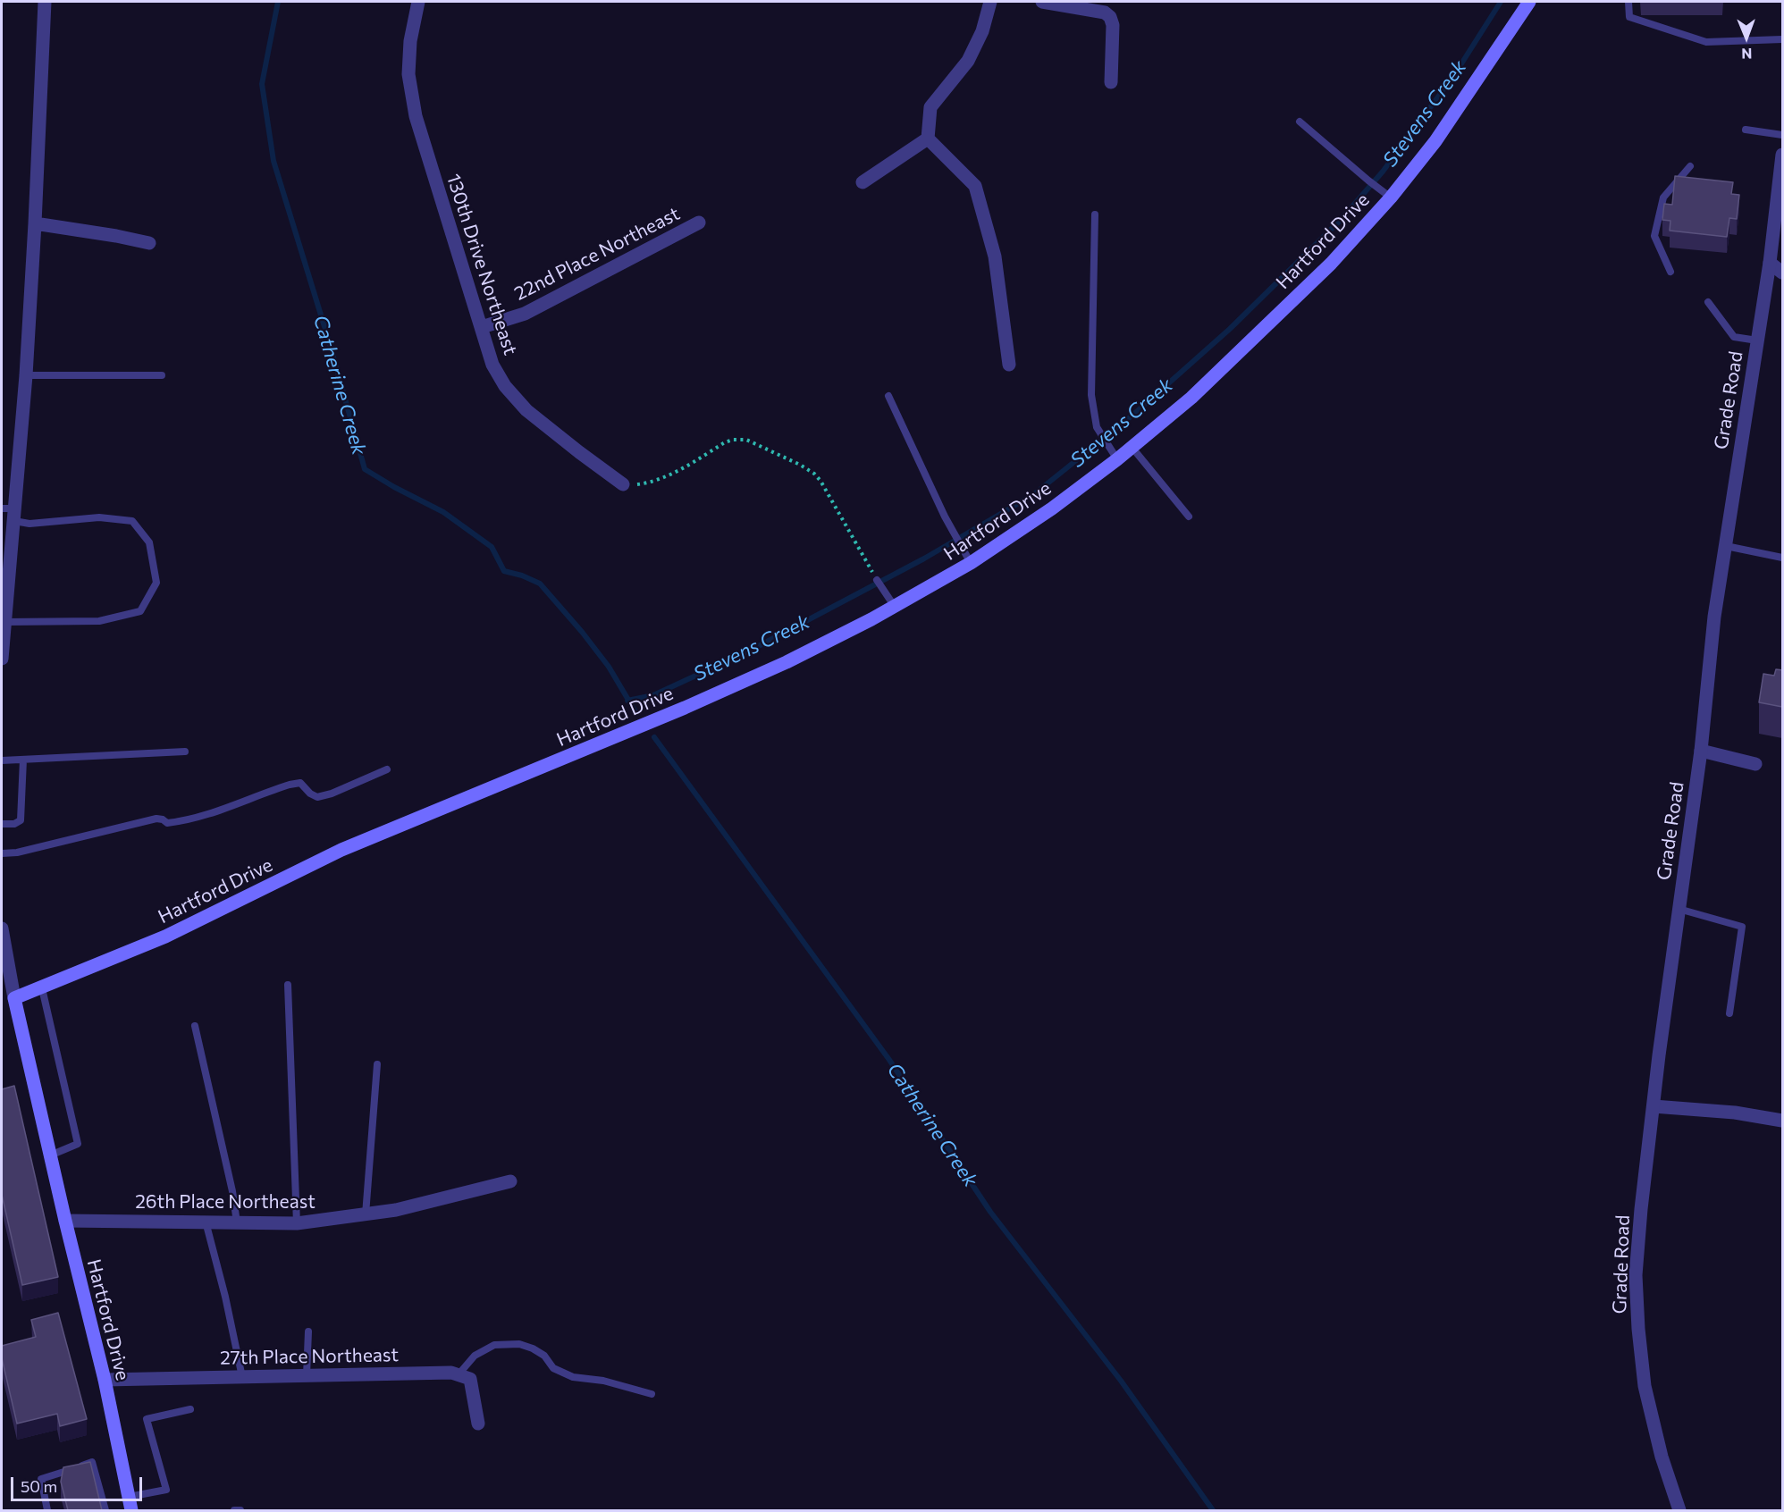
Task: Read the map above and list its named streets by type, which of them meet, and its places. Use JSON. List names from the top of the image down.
{
  "streets": {
    "main road": ["Hartford Drive"],
    "street": [
      "22nd Place Northeast",
      "130th Drive Northeast",
      "Grade Road",
      "26th Place Northeast",
      "27th Place Northeast"
    ]
  },
  "crossings": [
    ["Hartford Drive", "26th Place Northeast"],
    ["Hartford Drive", "27th Place Northeast"],
    ["22nd Place Northeast", "130th Drive Northeast"]
  ],
  "water": ["Stevens Creek", "Catherine Creek"],
  "scale_bar": "50 m",
  "north": "bottom"
}
